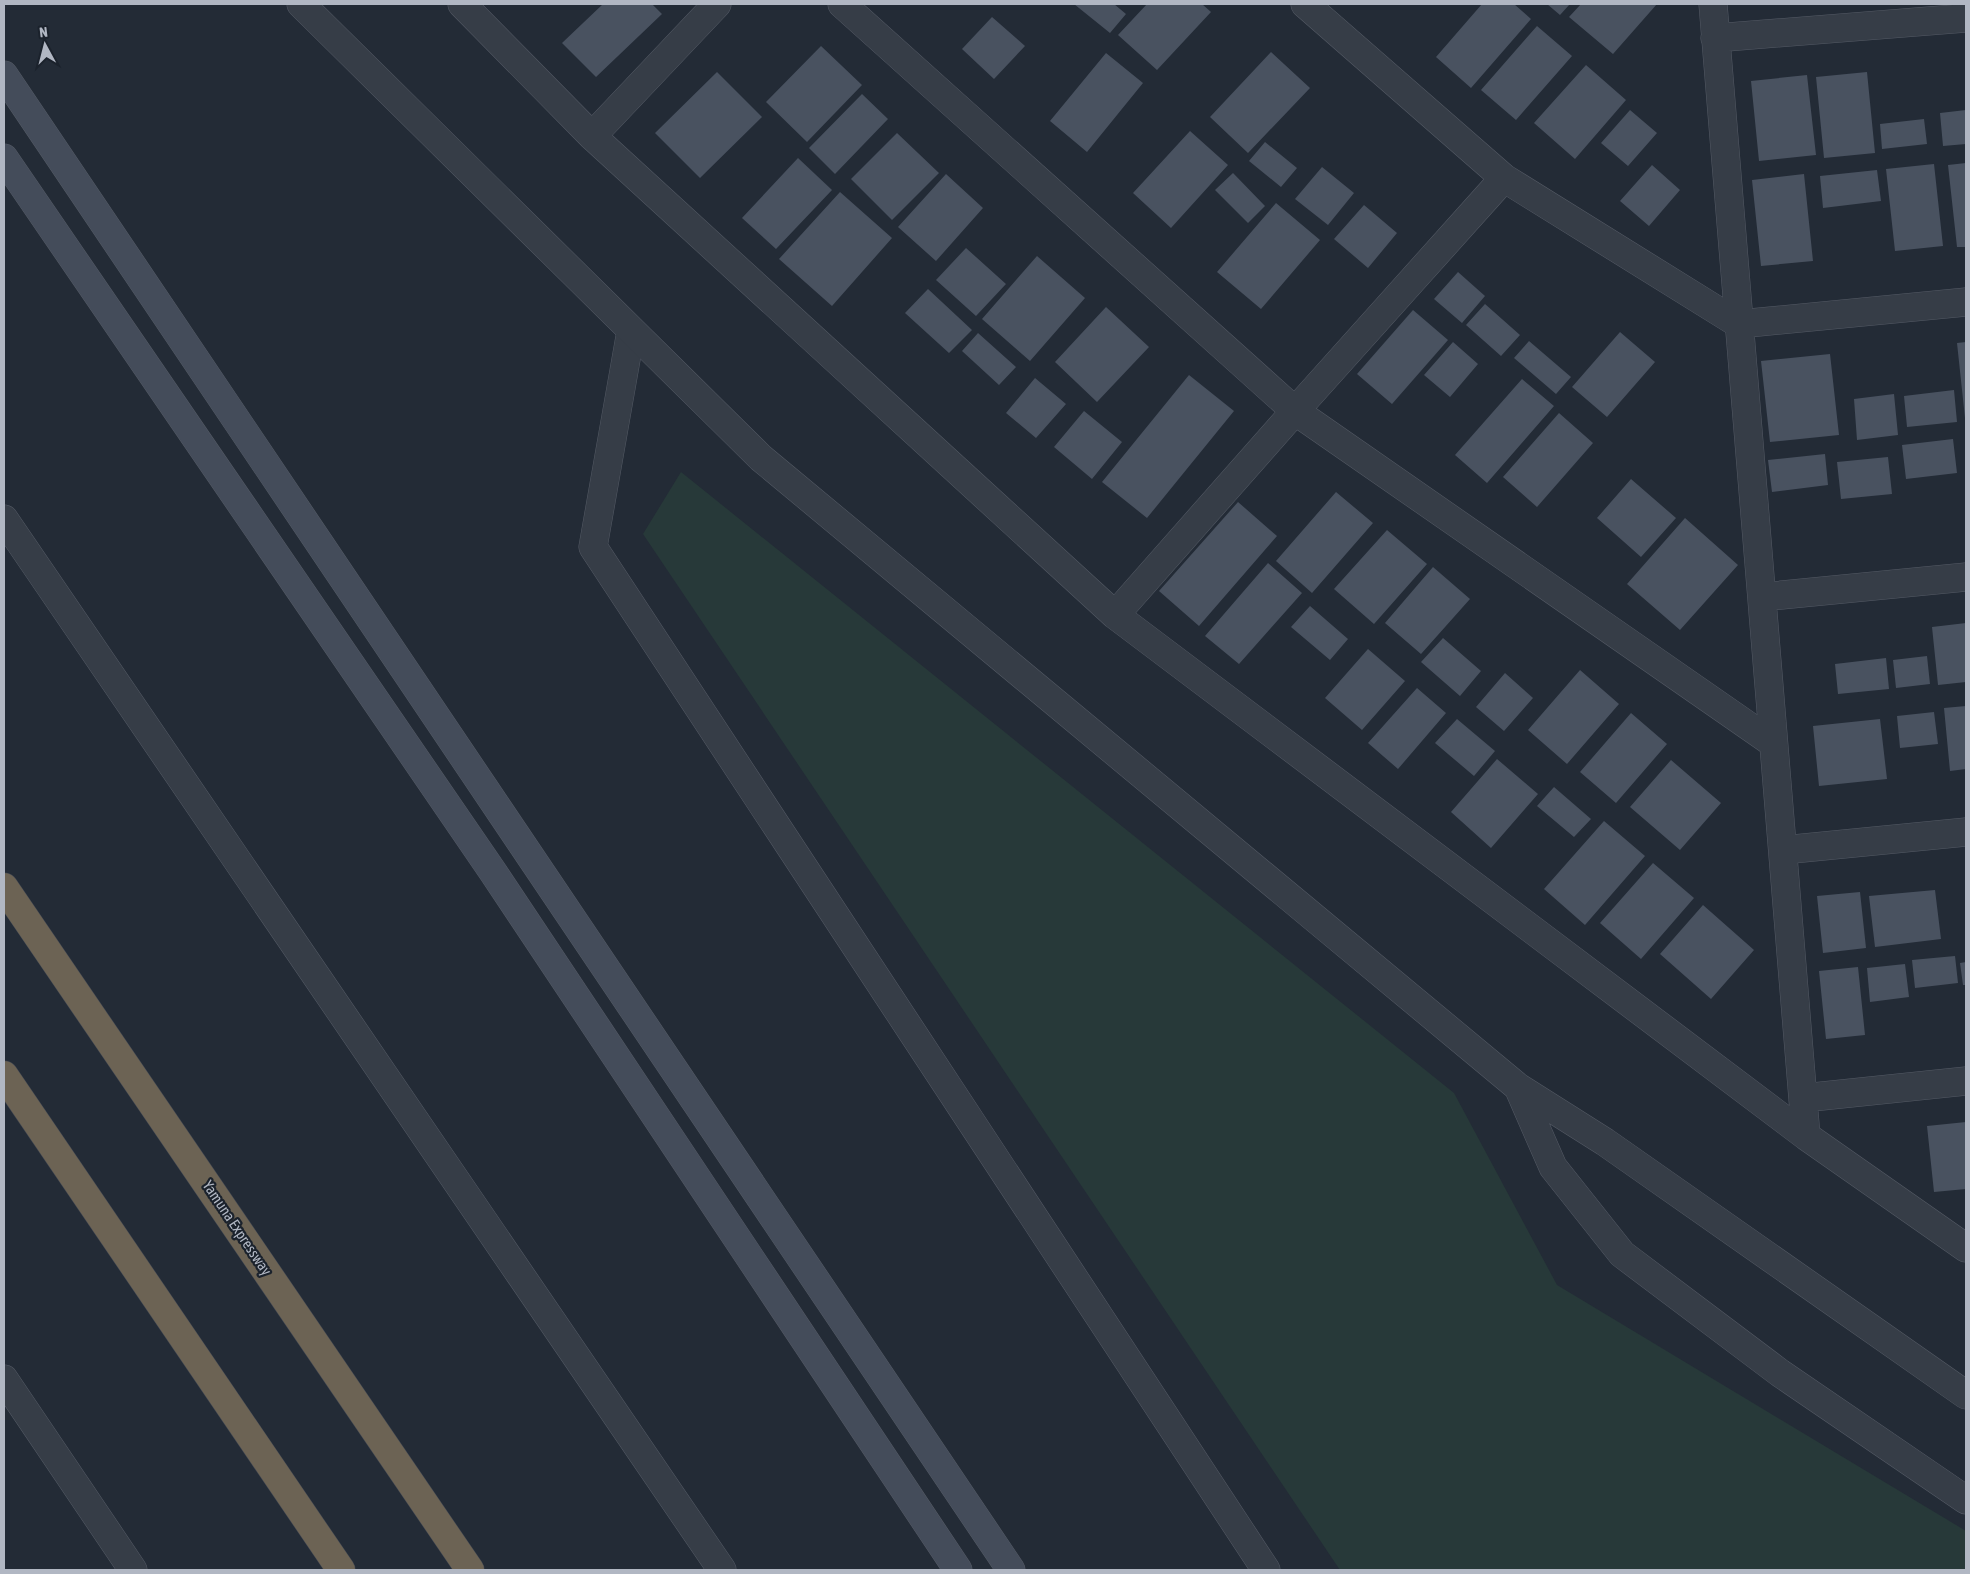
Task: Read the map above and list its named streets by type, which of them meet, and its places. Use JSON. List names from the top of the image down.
{
  "streets": {
    "highway": ["Yamuna Expressway"]
  },
  "north": "top"
}
